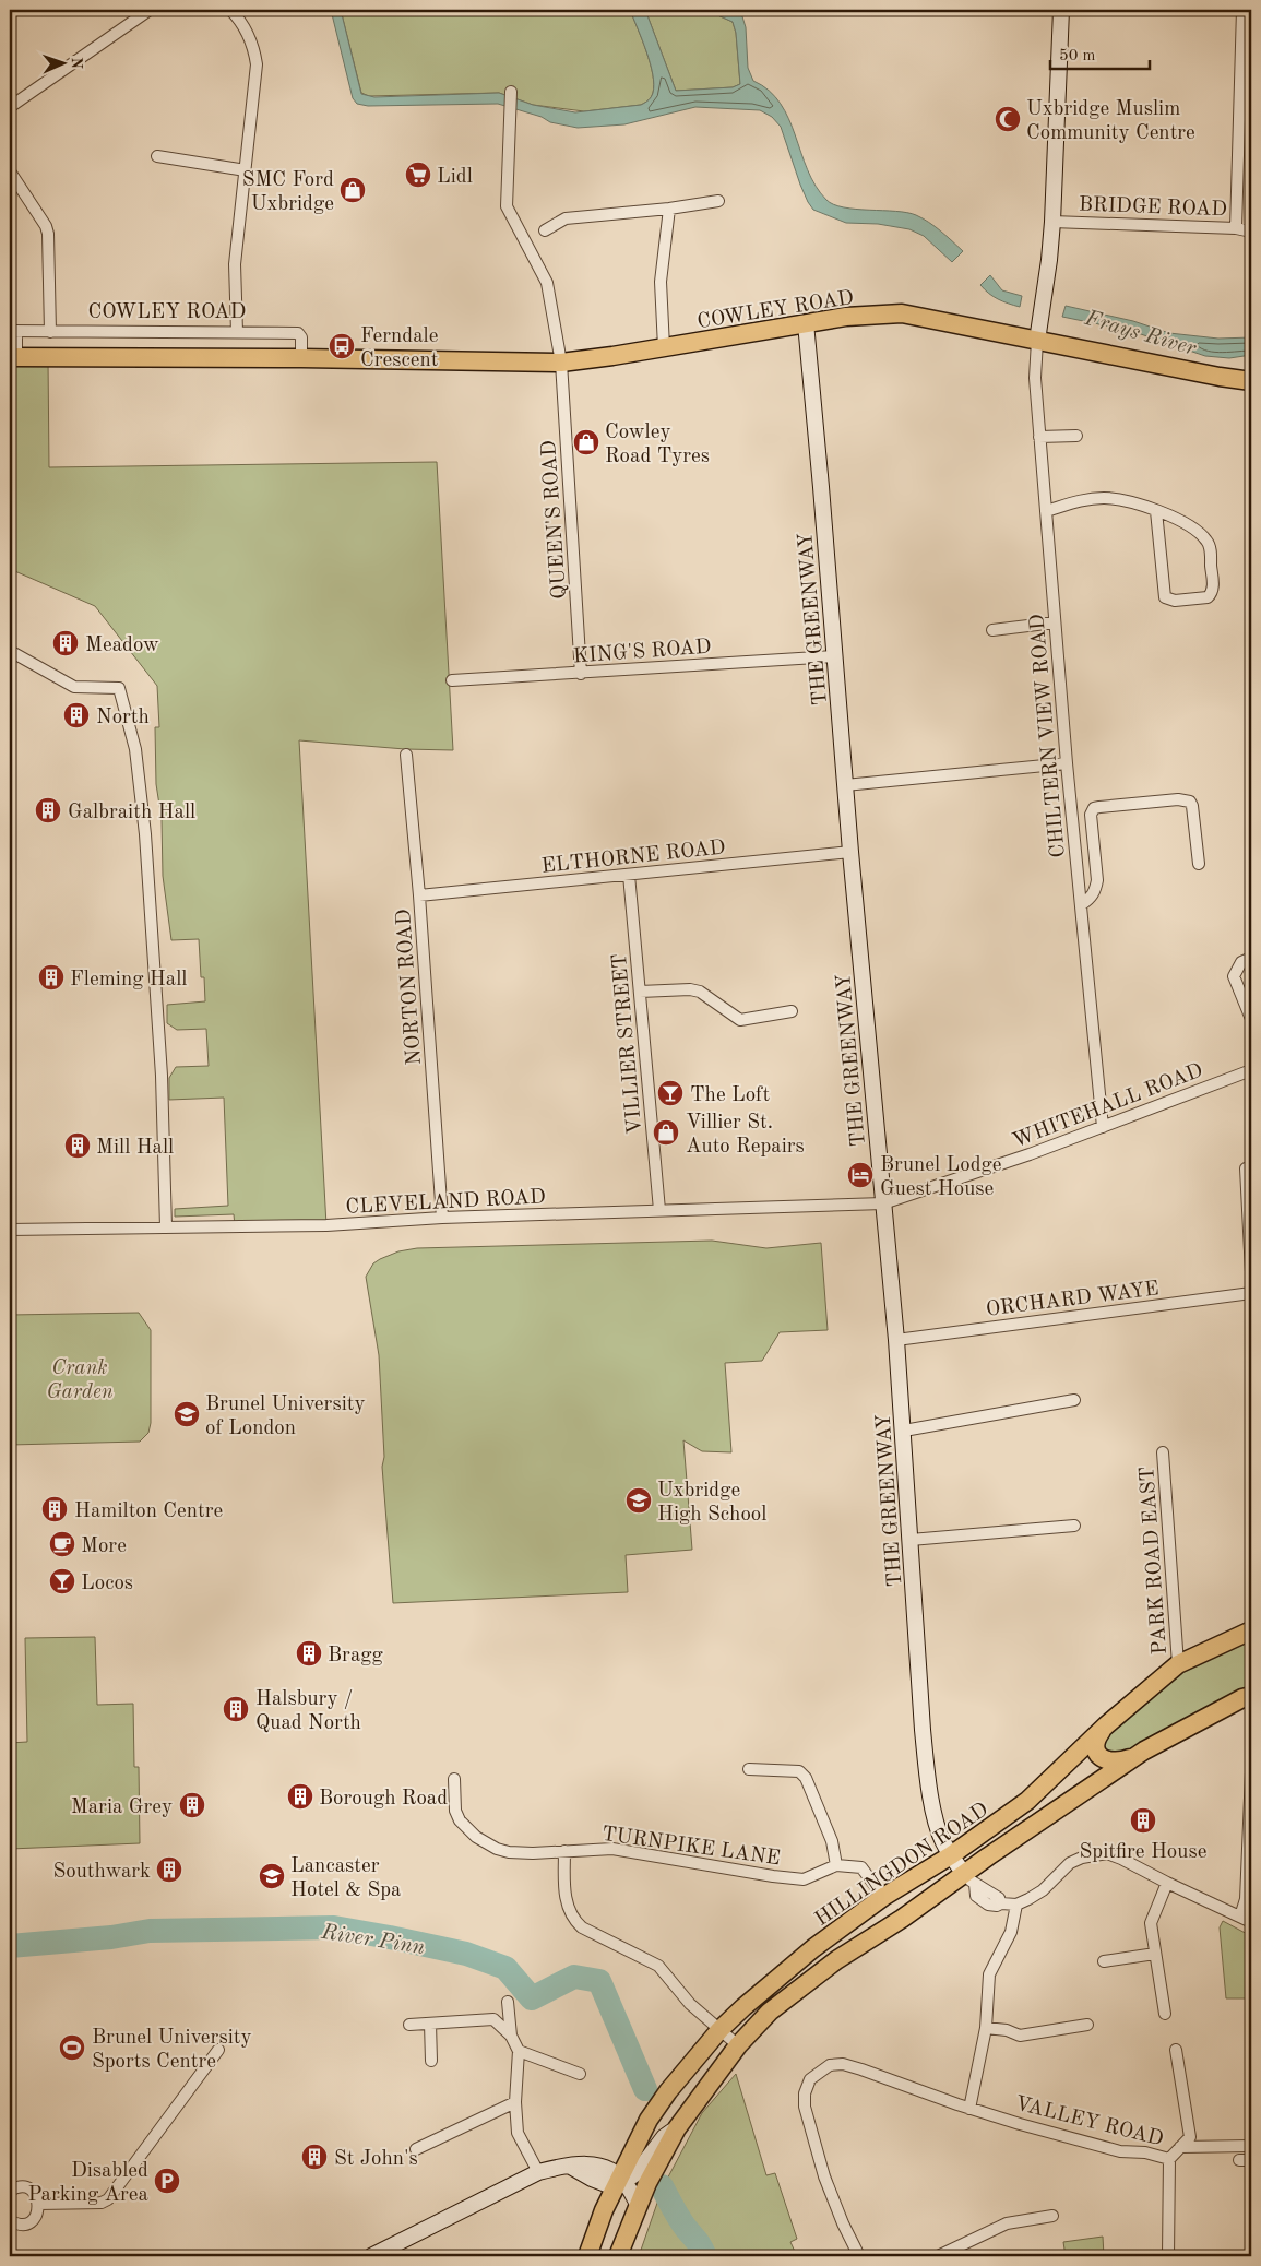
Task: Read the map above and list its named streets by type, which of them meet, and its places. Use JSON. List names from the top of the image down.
{
  "streets": {
    "main road": ["COWLEY ROAD", "HILLINGDON ROAD"],
    "street": [
      "BRIDGE ROAD",
      "QUEEN'S ROAD",
      "THE GREENWAY",
      "KING'S ROAD",
      "CHILTERN VIEW ROAD",
      "ELTHORNE ROAD",
      "NORTON ROAD",
      "VILLIER STREET",
      "WHITEHALL ROAD",
      "CLEVELAND ROAD",
      "ORCHARD WAYE",
      "PARK ROAD EAST",
      "TURNPIKE LANE",
      "VALLEY ROAD"
    ]
  },
  "crossings": [
    ["COWLEY ROAD", "QUEEN'S ROAD"],
    ["COWLEY ROAD", "THE GREENWAY"],
    ["COWLEY ROAD", "CHILTERN VIEW ROAD"],
    ["QUEEN'S ROAD", "KING'S ROAD"],
    ["THE GREENWAY", "KING'S ROAD"],
    ["THE GREENWAY", "ELTHORNE ROAD"],
    ["THE GREENWAY", "WHITEHALL ROAD"],
    ["THE GREENWAY", "CLEVELAND ROAD"],
    ["THE GREENWAY", "ORCHARD WAYE"],
    ["THE GREENWAY", "HILLINGDON ROAD"],
    ["CHILTERN VIEW ROAD", "WHITEHALL ROAD"],
    ["ELTHORNE ROAD", "NORTON ROAD"],
    ["ELTHORNE ROAD", "VILLIER STREET"],
    ["NORTON ROAD", "CLEVELAND ROAD"],
    ["VILLIER STREET", "CLEVELAND ROAD"],
    ["WHITEHALL ROAD", "CLEVELAND ROAD"],
    ["PARK ROAD EAST", "HILLINGDON ROAD"]
  ],
  "water": ["Frays River", "River Pinn"],
  "parks": ["Crank Garden"],
  "places": {
    "mosque": ["Uxbridge Muslim Community Centre"],
    "supermarket": ["Lidl"],
    "shop": ["SMC Ford Uxbridge", "Cowley Road Tyres", "Villier St. Auto Repairs"],
    "bus stop": ["Ferndale Crescent"],
    "building": [
      "Meadow",
      "North",
      "Galbraith Hall",
      "Fleming Hall",
      "Mill Hall",
      "Hamilton Centre",
      "Bragg",
      "Halsbury / Quad North",
      "Borough Road",
      "Maria Grey",
      "Spitfire House",
      "Southwark",
      "St John's"
    ],
    "bar": ["The Loft", "Locos"],
    "hotel": ["Brunel Lodge Guest House"],
    "school or university": ["Brunel University of London", "Uxbridge High School", "Lancaster Hotel & Spa"],
    "cafe": ["More"],
    "sports": ["Brunel University Sports Centre"],
    "parking": ["Disabled Parking Area"]
  },
  "scale_bar": "50 m",
  "north": "right"
}
